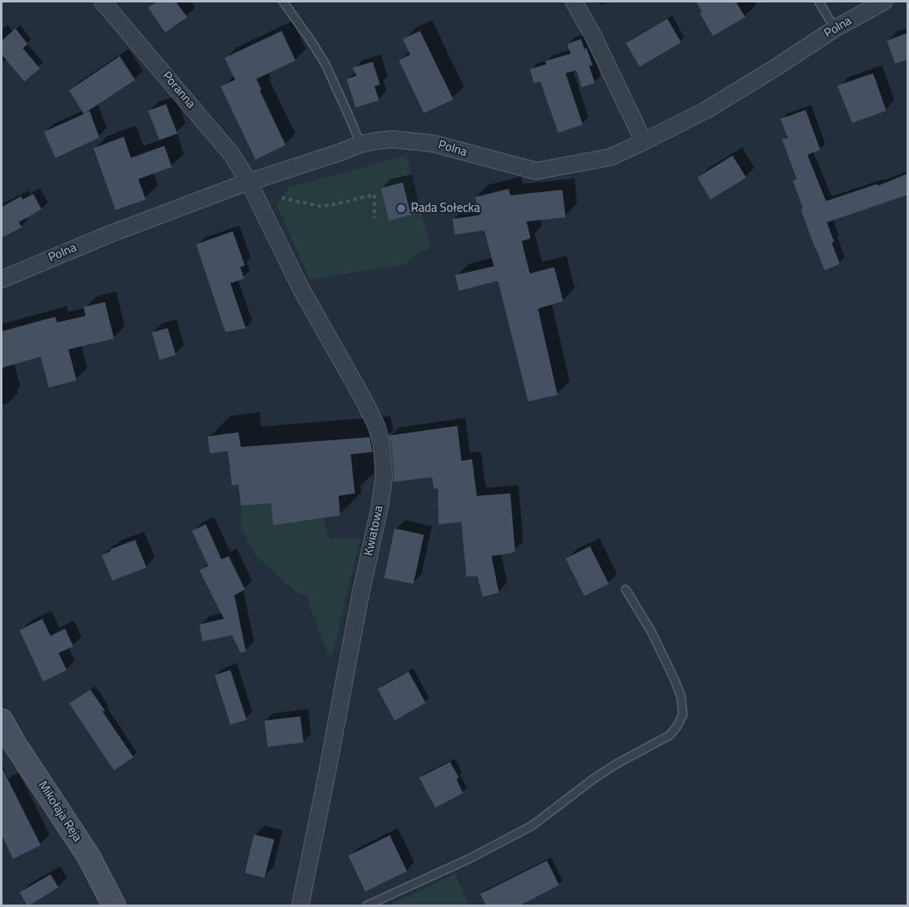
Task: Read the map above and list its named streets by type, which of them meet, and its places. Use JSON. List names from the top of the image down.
{
  "streets": {
    "street": [
      "Polna",
      "Poranna",
      "Kwiatowa",
      "Mikołaja Reja"
    ]
  },
  "crossings": [
    ["Polna", "Poranna"],
    ["Polna", "Kwiatowa"],
    ["Poranna", "Kwiatowa"]
  ],
  "places": ["Rada Sołecka"]
}
